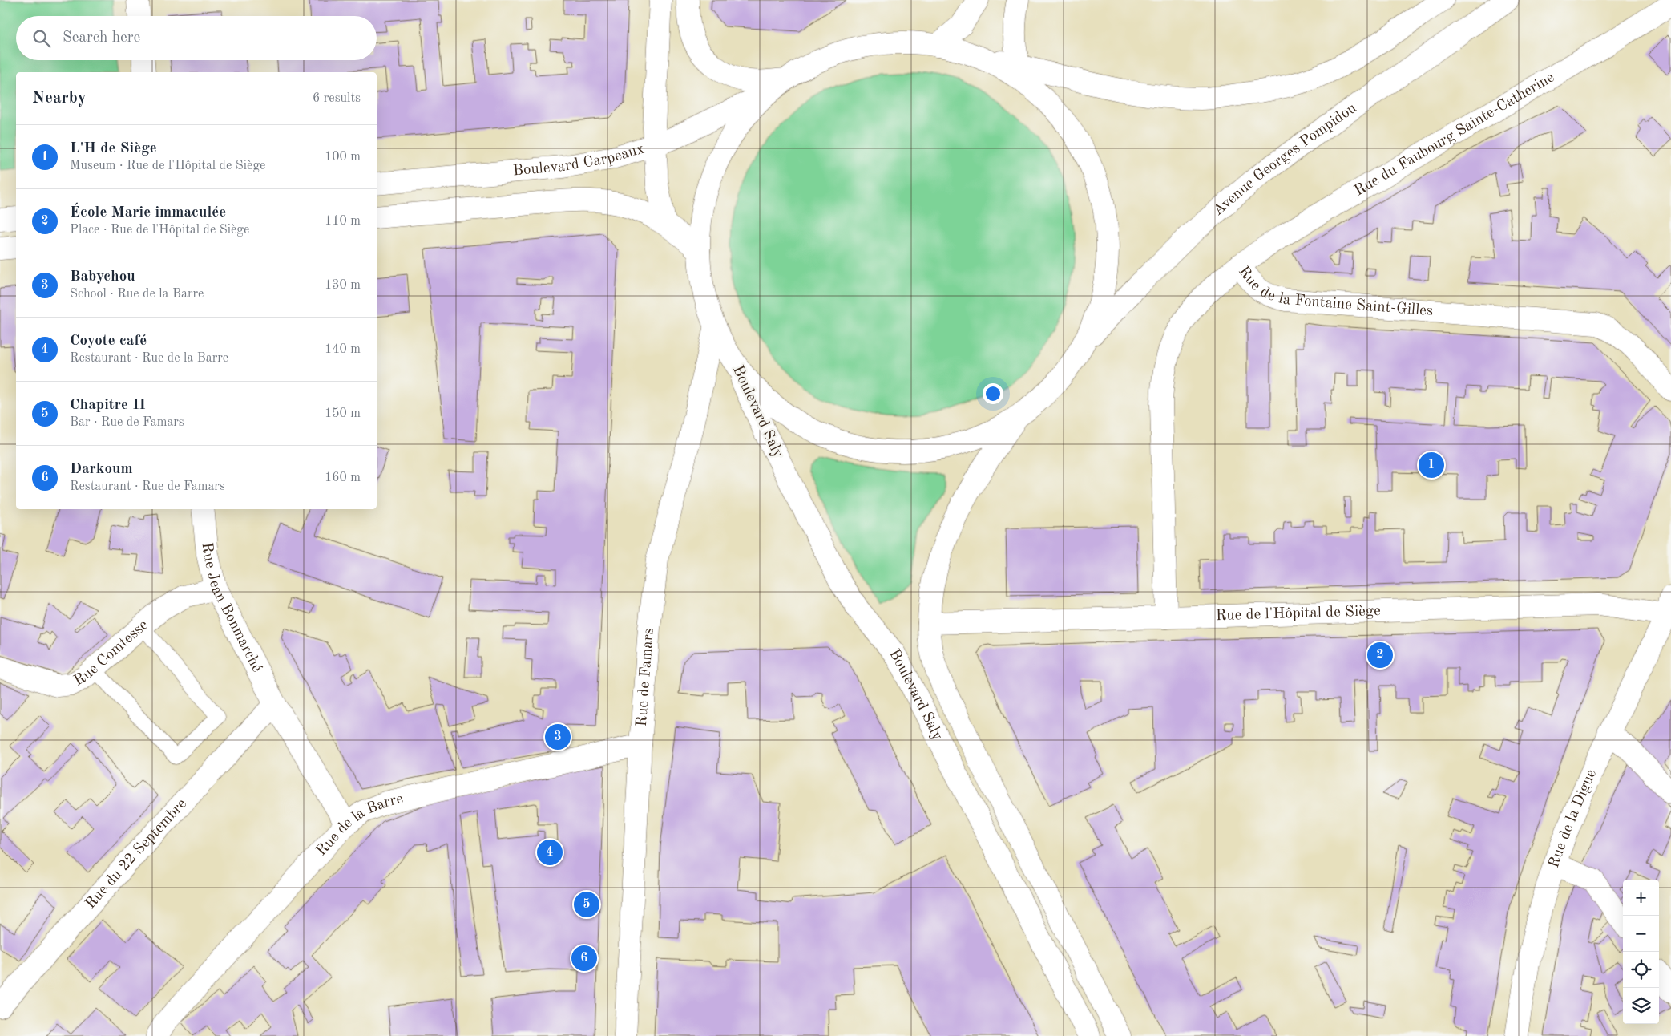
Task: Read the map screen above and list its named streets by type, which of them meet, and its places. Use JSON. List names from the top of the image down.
{
  "streets": {
    "street": [
      "Rue du Faubourg Sainte-Catherine",
      "Boulevard Carpeaux",
      "Avenue Georges Pompidou",
      "Rue de la Fontaine Saint-Gilles",
      "Boulevard Saly",
      "Rue Jean Bonmarché",
      "Rue de l'Hôpital de Siège",
      "Rue Comtesse",
      "Rue de Famars",
      "Rue de la Digue",
      "Rue de la Barre",
      "Rue du 22 Septembre"
    ]
  },
  "crossings": [
    ["Rue du Faubourg Sainte-Catherine", "Rue de la Fontaine Saint-Gilles"],
    ["Rue de la Fontaine Saint-Gilles", "Rue de l'Hôpital de Siège"],
    ["Boulevard Saly", "Rue de l'Hôpital de Siège"],
    ["Rue Jean Bonmarché", "Rue Comtesse"],
    ["Rue Jean Bonmarché", "Rue de la Barre"],
    ["Rue Jean Bonmarché", "Rue du 22 Septembre"],
    ["Rue de l'Hôpital de Siège", "Rue de la Digue"],
    ["Rue de Famars", "Rue de la Barre"]
  ],
  "page": {
    "search": "Search here",
    "heading": ["Nearby", "6 results"],
    "list": [
      {
        "mark": "1",
        "name": "L'H de Siège",
        "note": "Museum · Rue de l'Hôpital de Siège",
        "value": "100 m"
      },
      {
        "mark": "2",
        "name": "École Marie immaculée",
        "note": "Place · Rue de l'Hôpital de Siège",
        "value": "110 m"
      },
      {
        "mark": "3",
        "name": "Babychou",
        "note": "School · Rue de la Barre",
        "value": "130 m"
      },
      {
        "mark": "4",
        "name": "Coyote café",
        "note": "Restaurant · Rue de la Barre",
        "value": "140 m"
      },
      {
        "mark": "5",
        "name": "Chapitre II",
        "note": "Bar · Rue de Famars",
        "value": "150 m"
      },
      {
        "mark": "6",
        "name": "Darkoum",
        "note": "Restaurant · Rue de Famars",
        "value": "160 m"
      }
    ],
    "pins": [
      "1",
      "2",
      "3",
      "4",
      "5",
      "6"
    ],
    "map_buttons": ["+", "−"]
  }
}
